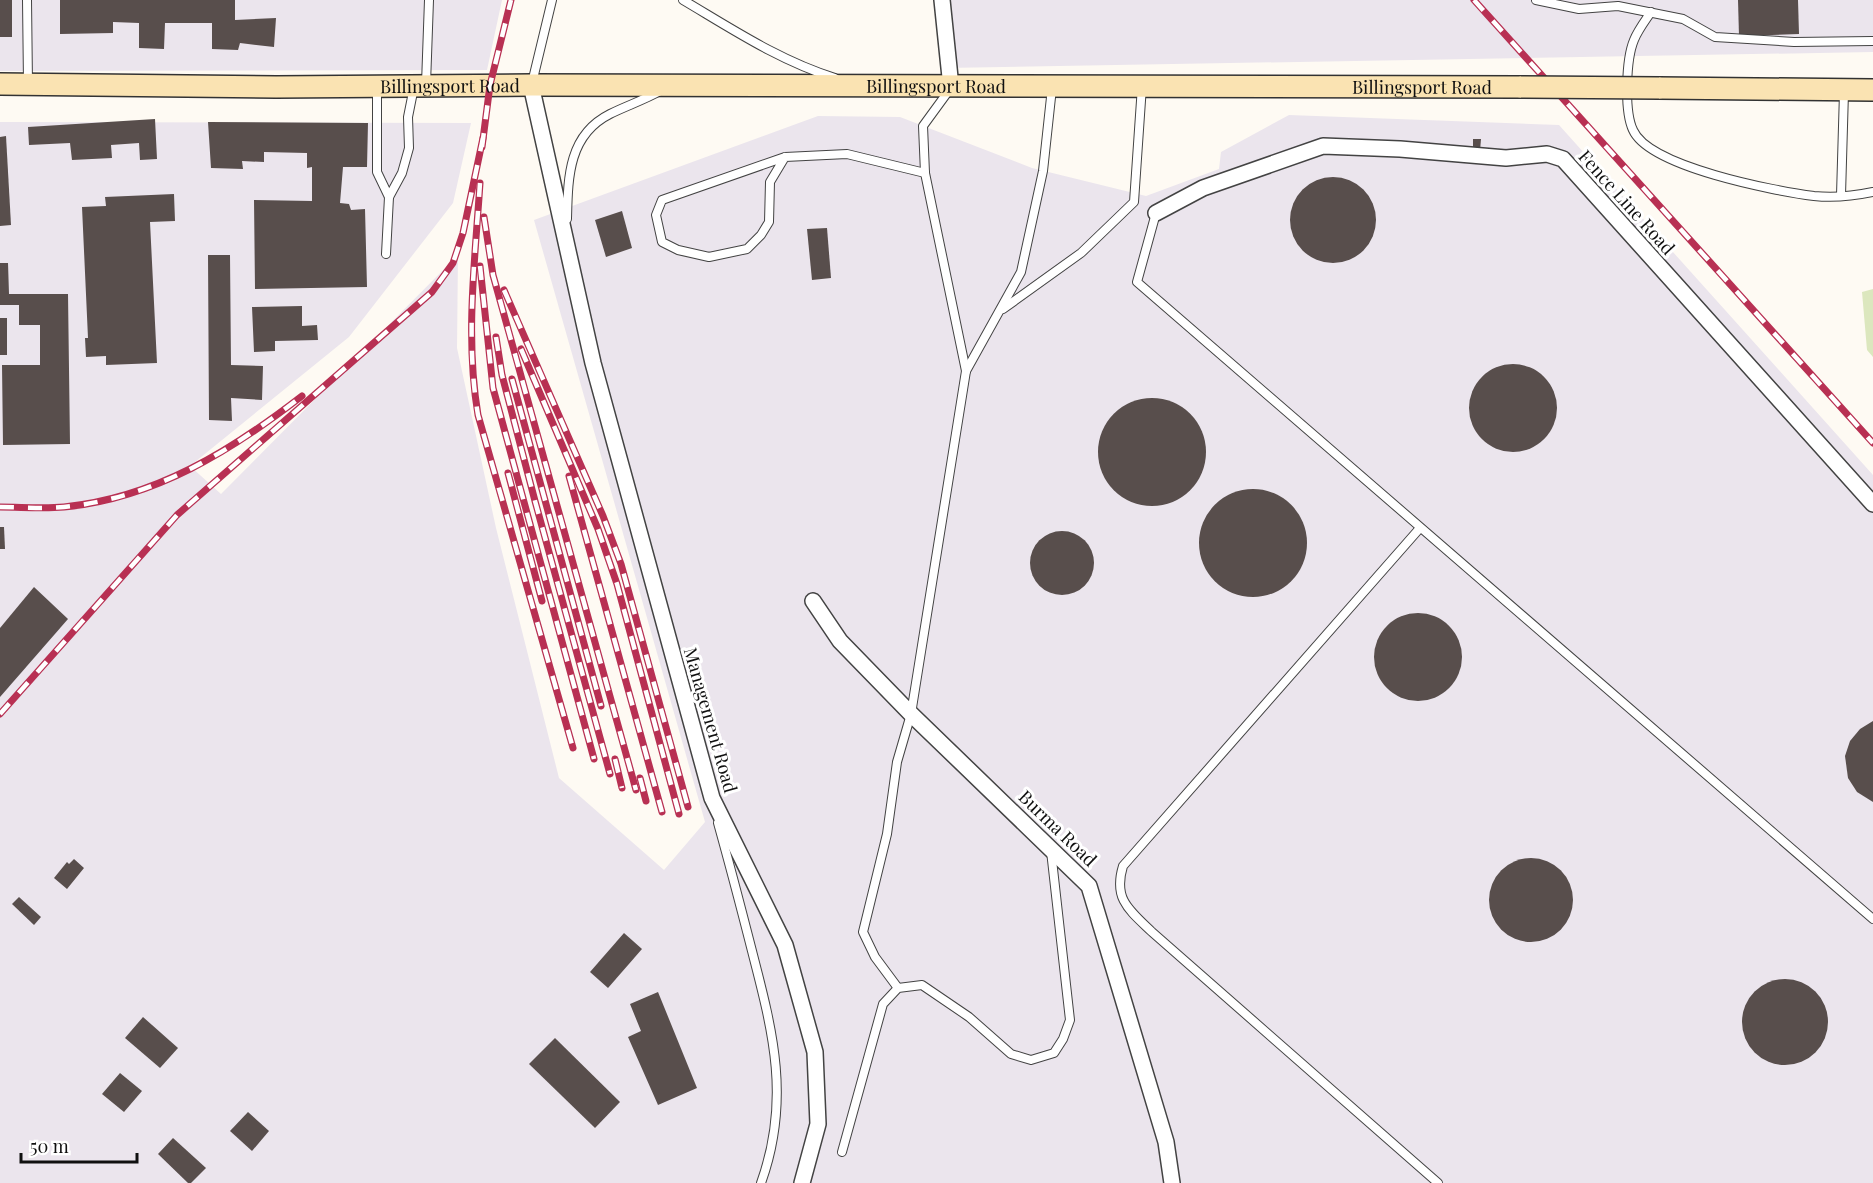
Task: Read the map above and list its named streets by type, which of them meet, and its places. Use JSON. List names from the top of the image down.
{
  "streets": {
    "street": [
      "Billingsport Road",
      "Fence Line Road",
      "Management Road",
      "Burma Road"
    ]
  },
  "crossings": [
    ["Billingsport Road", "Management Road"]
  ],
  "scale_bar": "50 m"
}
